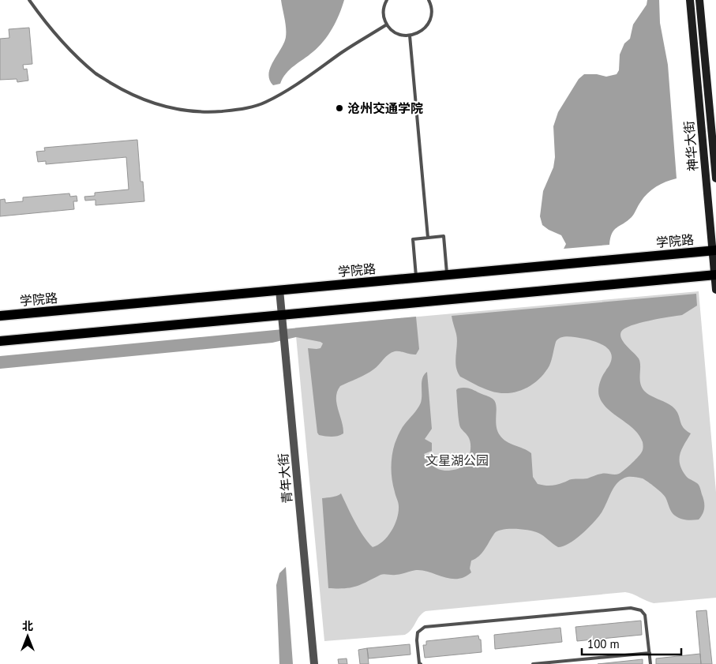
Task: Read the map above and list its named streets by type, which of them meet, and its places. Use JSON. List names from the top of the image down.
{
  "streets": {
    "main road": ["神华大街", "学院路"],
    "street": ["青年大街"]
  },
  "crossings": [
    ["神华大街", "学院路"],
    ["学院路", "青年大街"]
  ],
  "parks": ["文星湖公园"],
  "places": ["沧州交通学院"],
  "scale_bar": "100 m",
  "north": "top"
}
